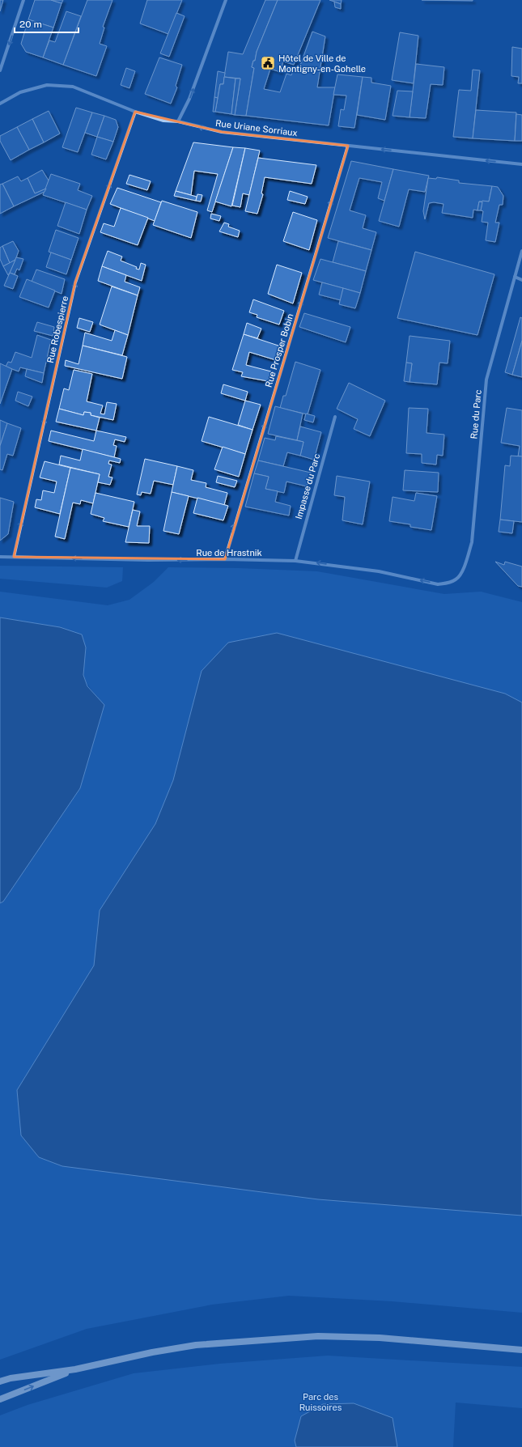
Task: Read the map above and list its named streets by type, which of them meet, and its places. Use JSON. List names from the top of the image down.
{
  "streets": {
    "street": [
      "Rue Uriane Sorriaux",
      "Rue Robespierre",
      "Rue Prosper Bobin",
      "Rue du Parc",
      "Impasse du Parc",
      "Rue de Hrastnik"
    ]
  },
  "crossings": [
    ["Rue Uriane Sorriaux", "Rue Robespierre"],
    ["Rue Uriane Sorriaux", "Rue Prosper Bobin"],
    ["Rue Robespierre", "Rue de Hrastnik"],
    ["Rue Prosper Bobin", "Rue de Hrastnik"],
    ["Rue du Parc", "Rue de Hrastnik"],
    ["Impasse du Parc", "Rue de Hrastnik"]
  ],
  "one_way": [
    "Rue Uriane Sorriaux",
    "Rue Robespierre",
    "Rue Prosper Bobin",
    "Rue de Hrastnik"
  ],
  "parks": ["Parc des Ruissoires"],
  "places": {
    "public building": ["Hôtel de Ville de Montigny-en-Gohelle"]
  },
  "scale_bar": "20 m"
}
